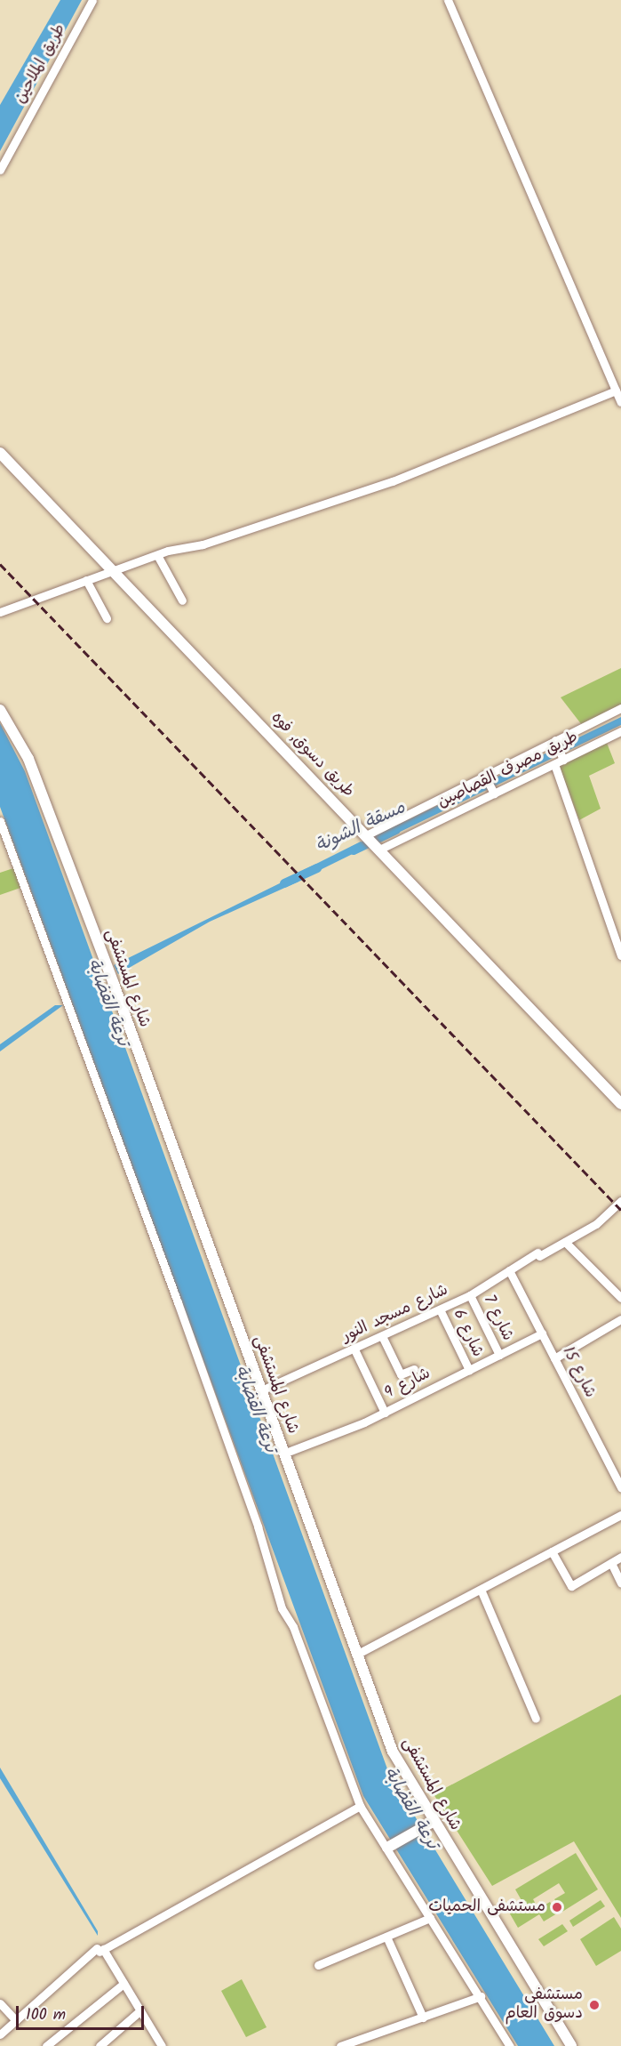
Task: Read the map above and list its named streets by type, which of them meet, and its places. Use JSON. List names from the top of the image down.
{
  "streets": {
    "main road": ["طريق دسوق, فوه", "شارع المستشفى"],
    "street": [
      "طريق الملاحين",
      "طريق مصرف القصاصين",
      "شارع مسجد النور",
      "شارع 7",
      "شارع 6",
      "شارع 15",
      "شارع 9"
    ]
  },
  "crossings": [
    ["طريق دسوق, فوه", "طريق مصرف القصاصين"],
    ["شارع المستشفى", "شارع مسجد النور"],
    ["شارع المستشفى", "شارع 9"],
    ["شارع مسجد النور", "شارع 7"],
    ["شارع مسجد النور", "شارع 6"],
    ["شارع مسجد النور", "شارع 15"],
    ["شارع 7", "شارع 9"],
    ["شارع 6", "شارع 9"],
    ["شارع 15", "شارع 9"]
  ],
  "water": ["مسقة الشونة", "ترعة القضابة"],
  "places": ["مستشفى الحميات", "مستشفى دسوق العام"],
  "scale_bar": "100 m"
}
